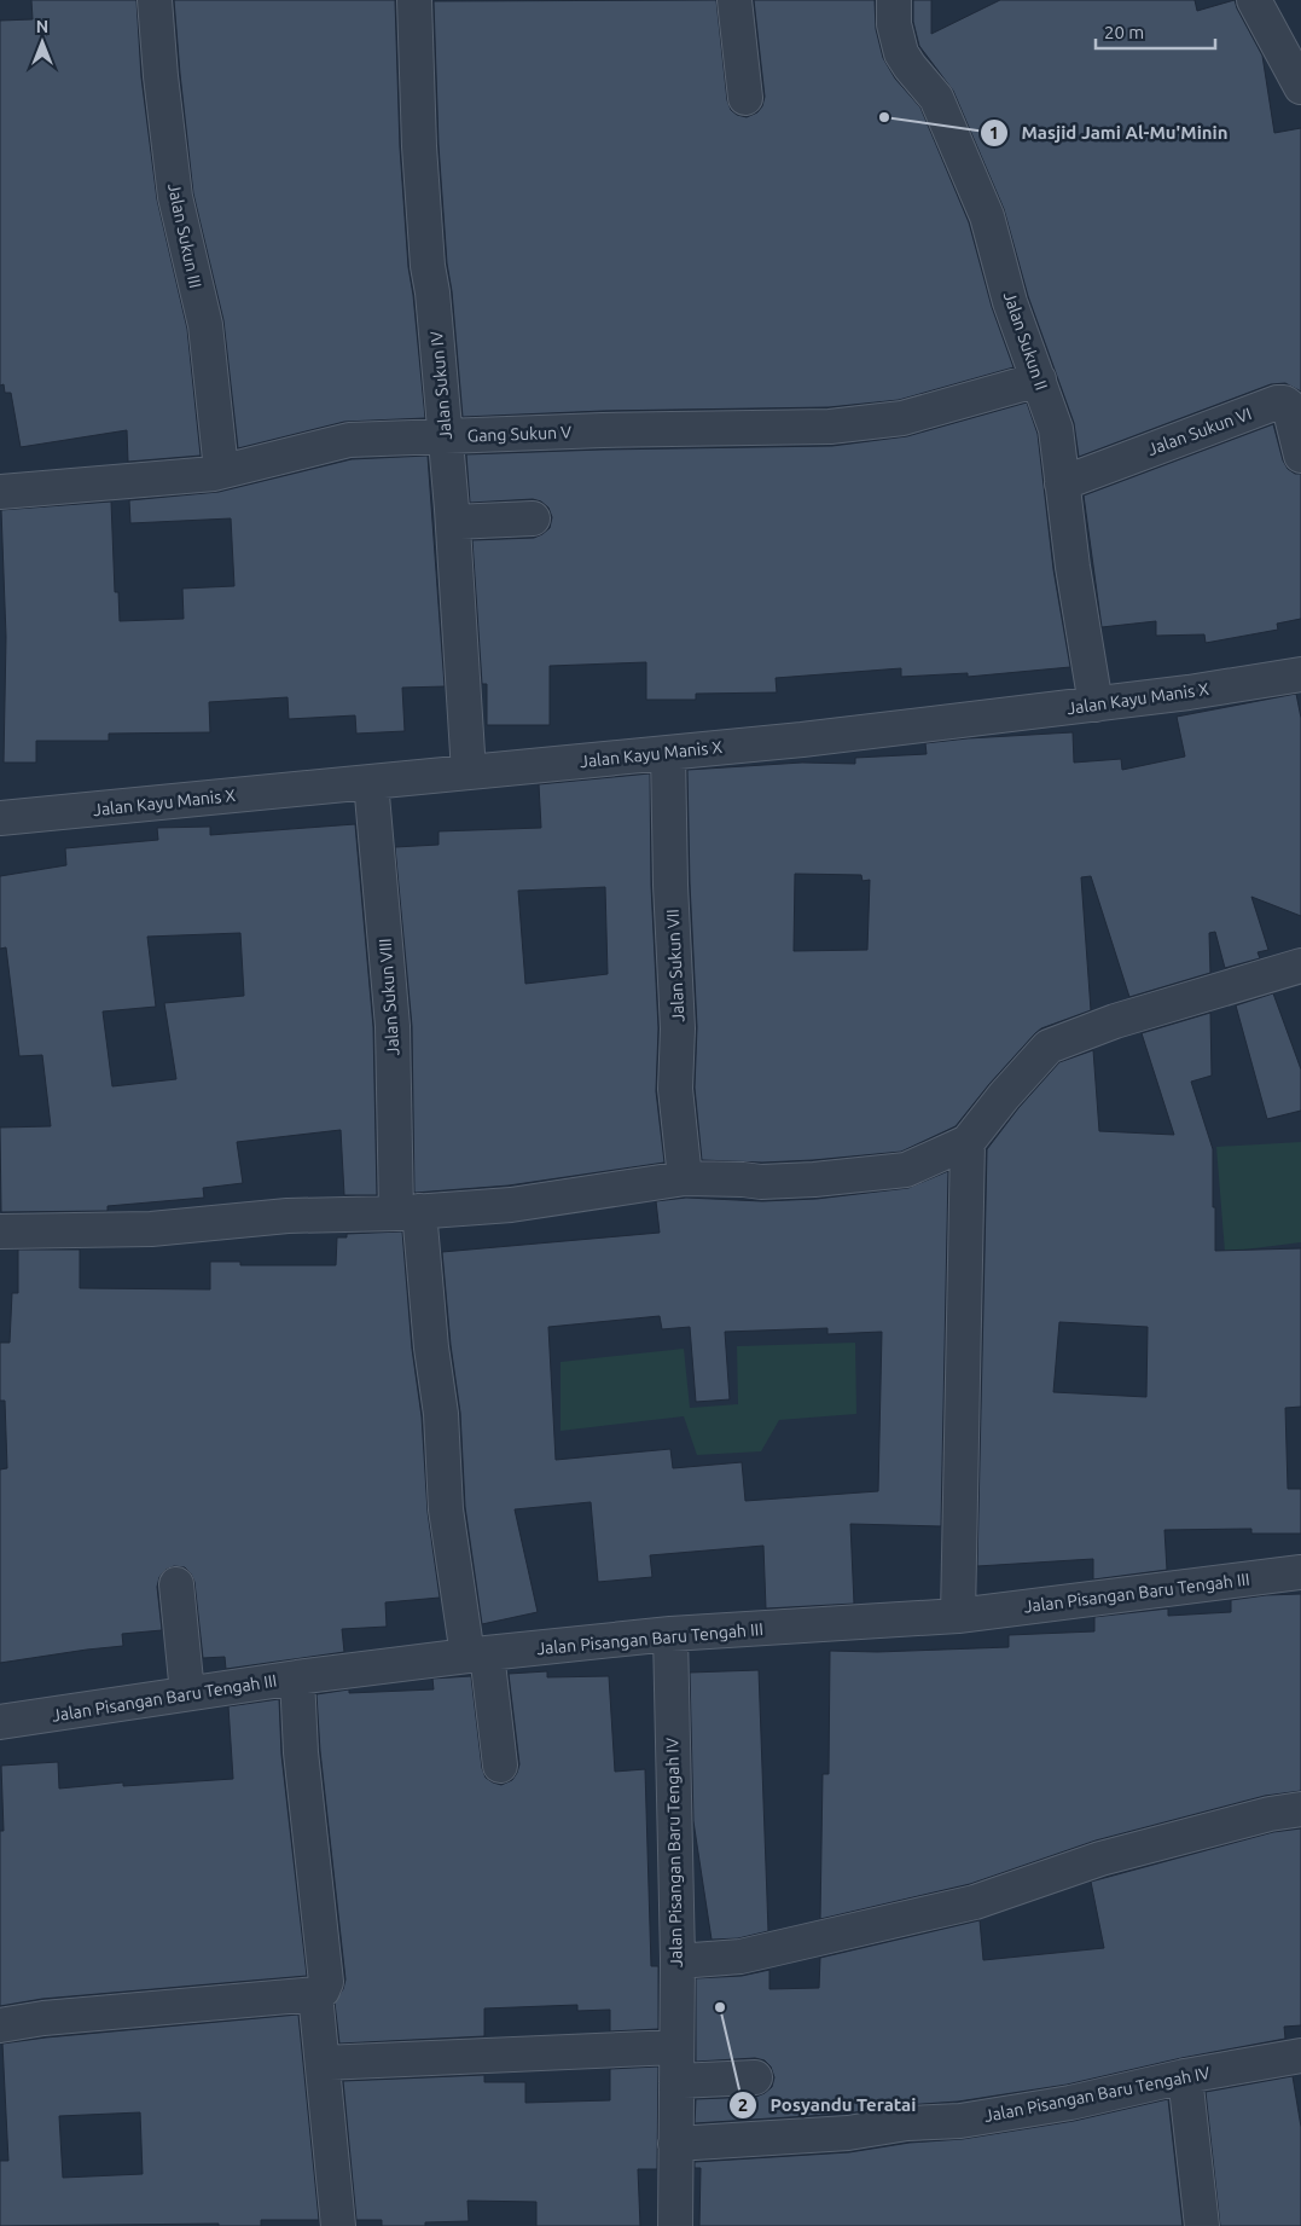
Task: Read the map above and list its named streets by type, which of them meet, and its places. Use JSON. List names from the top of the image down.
{
  "streets": {
    "street": [
      "Jalan Sukun III",
      "Jalan Sukun II",
      "Jalan Sukun IV",
      "Jalan Sukun VI",
      "Gang Sukun V",
      "Jalan Kayu Manis X",
      "Jalan Sukun VII",
      "Jalan Sukun VIII",
      "Jalan Pisangan Baru Tengah III",
      "Jalan Pisangan Baru Tengah IV"
    ]
  },
  "crossings": [
    ["Jalan Sukun III", "Gang Sukun V"],
    ["Jalan Sukun II", "Jalan Sukun VI"],
    ["Jalan Sukun II", "Gang Sukun V"],
    ["Jalan Sukun II", "Jalan Kayu Manis X"],
    ["Jalan Sukun IV", "Gang Sukun V"],
    ["Jalan Sukun IV", "Jalan Kayu Manis X"],
    ["Jalan Kayu Manis X", "Jalan Sukun VII"],
    ["Jalan Kayu Manis X", "Jalan Sukun VIII"],
    ["Jalan Sukun VIII", "Jalan Pisangan Baru Tengah III"],
    ["Jalan Pisangan Baru Tengah III", "Jalan Pisangan Baru Tengah IV"]
  ],
  "places": ["Masjid Jami Al-Mu'Minin", "Posyandu Teratai"],
  "scale_bar": "20 m",
  "north": "top"
}
